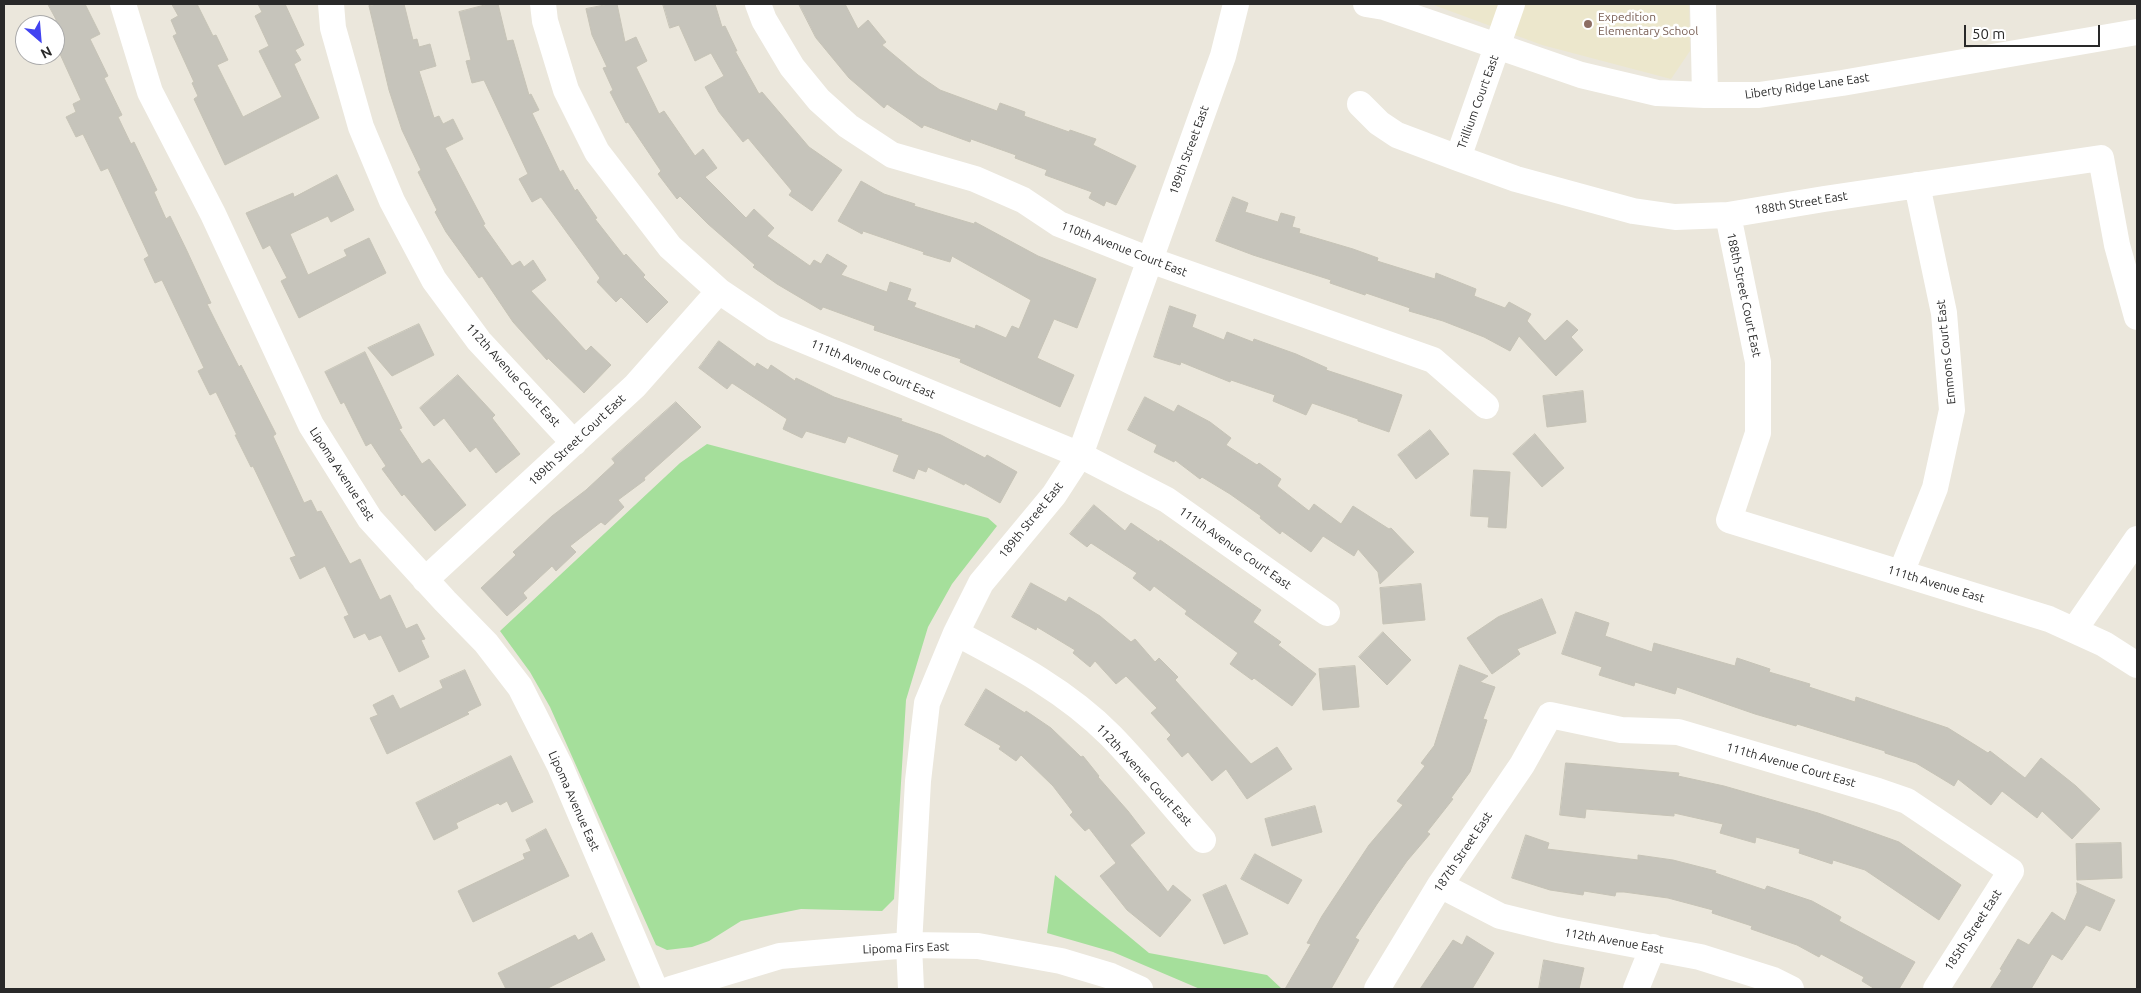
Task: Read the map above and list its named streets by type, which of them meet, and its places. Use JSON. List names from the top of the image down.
{
  "streets": {
    "street": [
      "Liberty Ridge Lane East",
      "Trillium Court East",
      "189th Street East",
      "188th Street East",
      "110th Avenue Court East",
      "188th Street Court East",
      "Emmons Court East",
      "111th Avenue Court East",
      "112th Avenue Court East",
      "189th Street Court East",
      "Lipoma Avenue East",
      "111th Avenue East",
      "187th Street East",
      "185th Street East",
      "112th Avenue East",
      "Lipoma Firs East"
    ]
  },
  "crossings": [
    ["Liberty Ridge Lane East", "Trillium Court East"],
    ["Trillium Court East", "188th Street East"],
    ["189th Street East", "110th Avenue Court East"],
    ["189th Street East", "111th Avenue Court East"],
    ["189th Street East", "112th Avenue Court East"],
    ["189th Street East", "Lipoma Firs East"],
    ["188th Street East", "188th Street Court East"],
    ["188th Street East", "Emmons Court East"],
    ["188th Street Court East", "111th Avenue East"],
    ["Emmons Court East", "111th Avenue East"],
    ["111th Avenue Court East", "189th Street Court East"],
    ["111th Avenue Court East", "187th Street East"],
    ["111th Avenue Court East", "185th Street East"],
    ["112th Avenue Court East", "189th Street Court East"],
    ["189th Street Court East", "Lipoma Avenue East"],
    ["187th Street East", "112th Avenue East"]
  ],
  "places": ["Expedition Elementary School"],
  "scale_bar": "50 m",
  "north": "bottom right"
}
